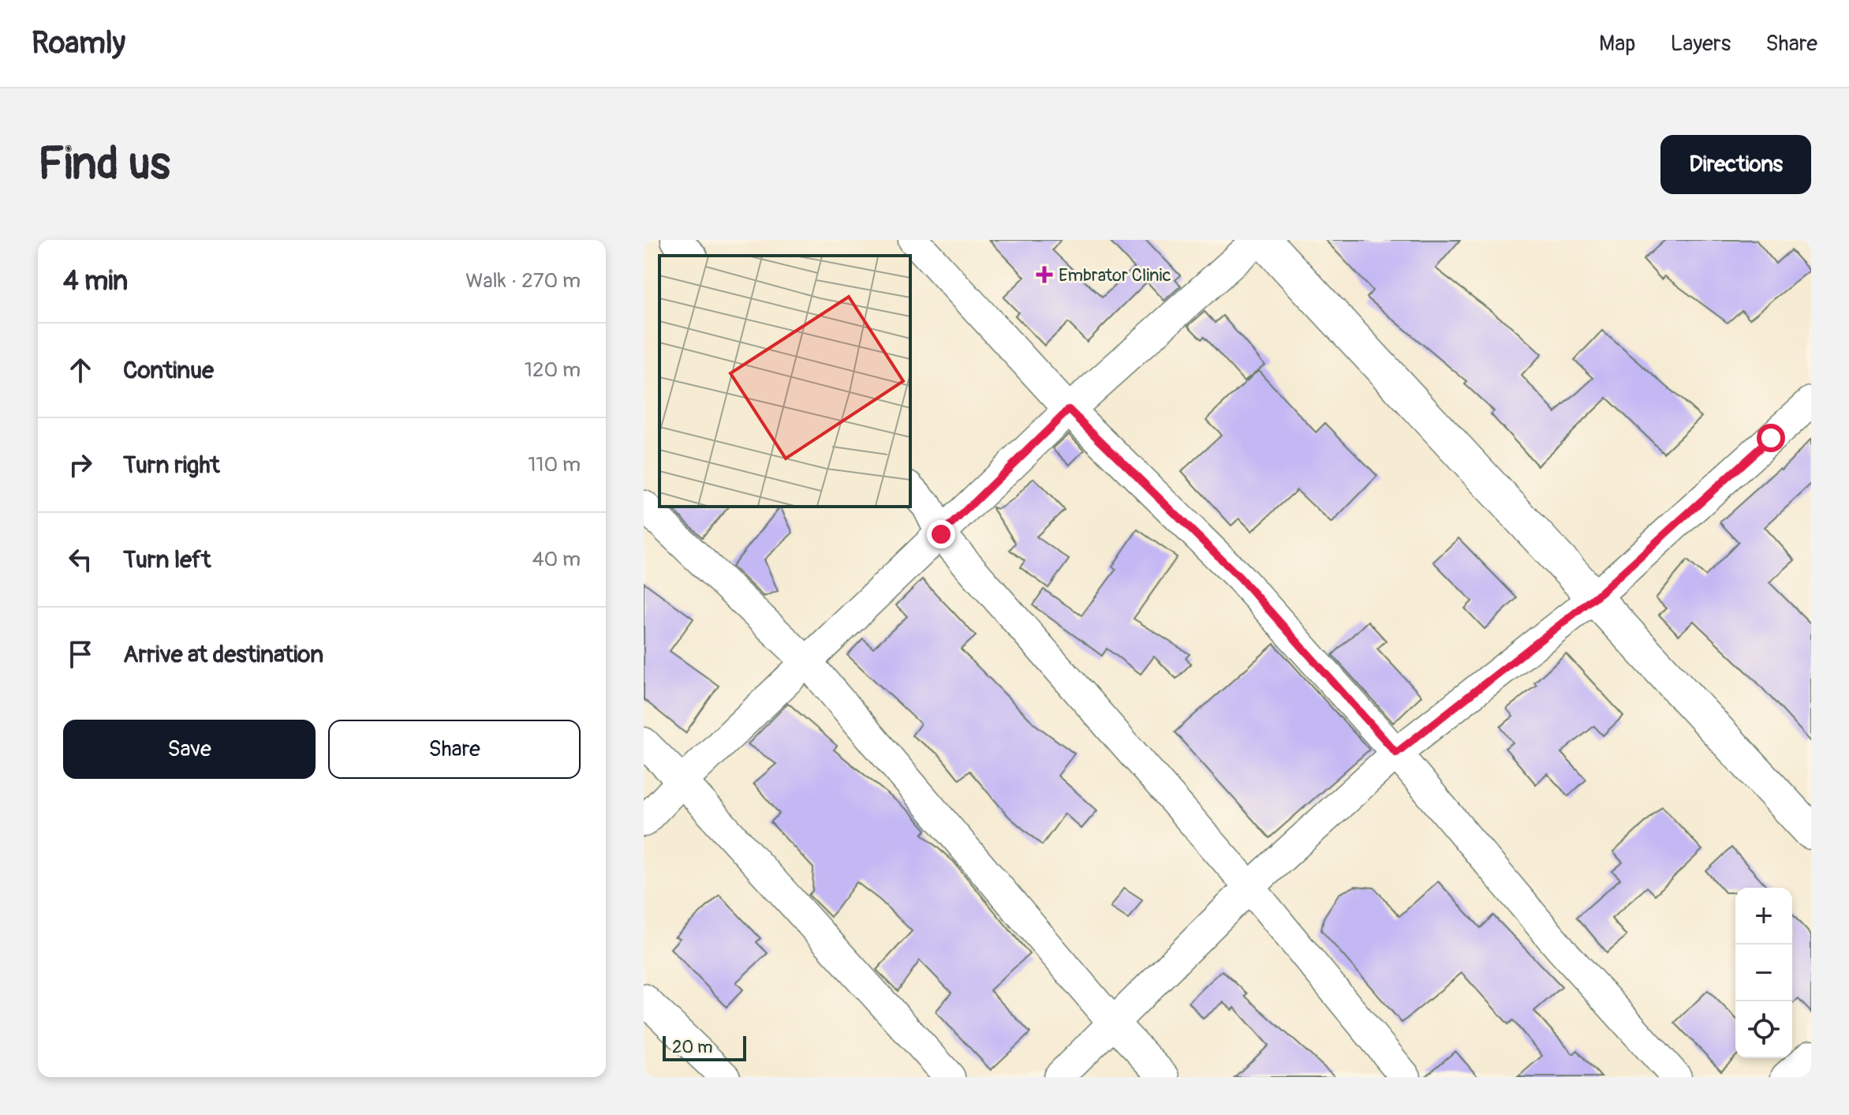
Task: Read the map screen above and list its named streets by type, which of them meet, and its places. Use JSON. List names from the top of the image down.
{
  "places": {
    "health": ["Embrator Clinic"]
  },
  "scale_bar": "20 m",
  "page": {
    "header": "Roamly",
    "nav": ["Map", "Layers", "Share"],
    "buttons": [
      "Directions",
      ["Save", "Share"]
    ],
    "title": "Find us",
    "heading": ["4 min", "Walk · 270 m"],
    "list": [
      ["Continue", "120 m"],
      ["Turn right", "110 m"],
      ["Turn left", "40 m"],
      "Arrive at destination"
    ],
    "map_buttons": ["+", "−"],
    "scale": "20 m"
  }
}
